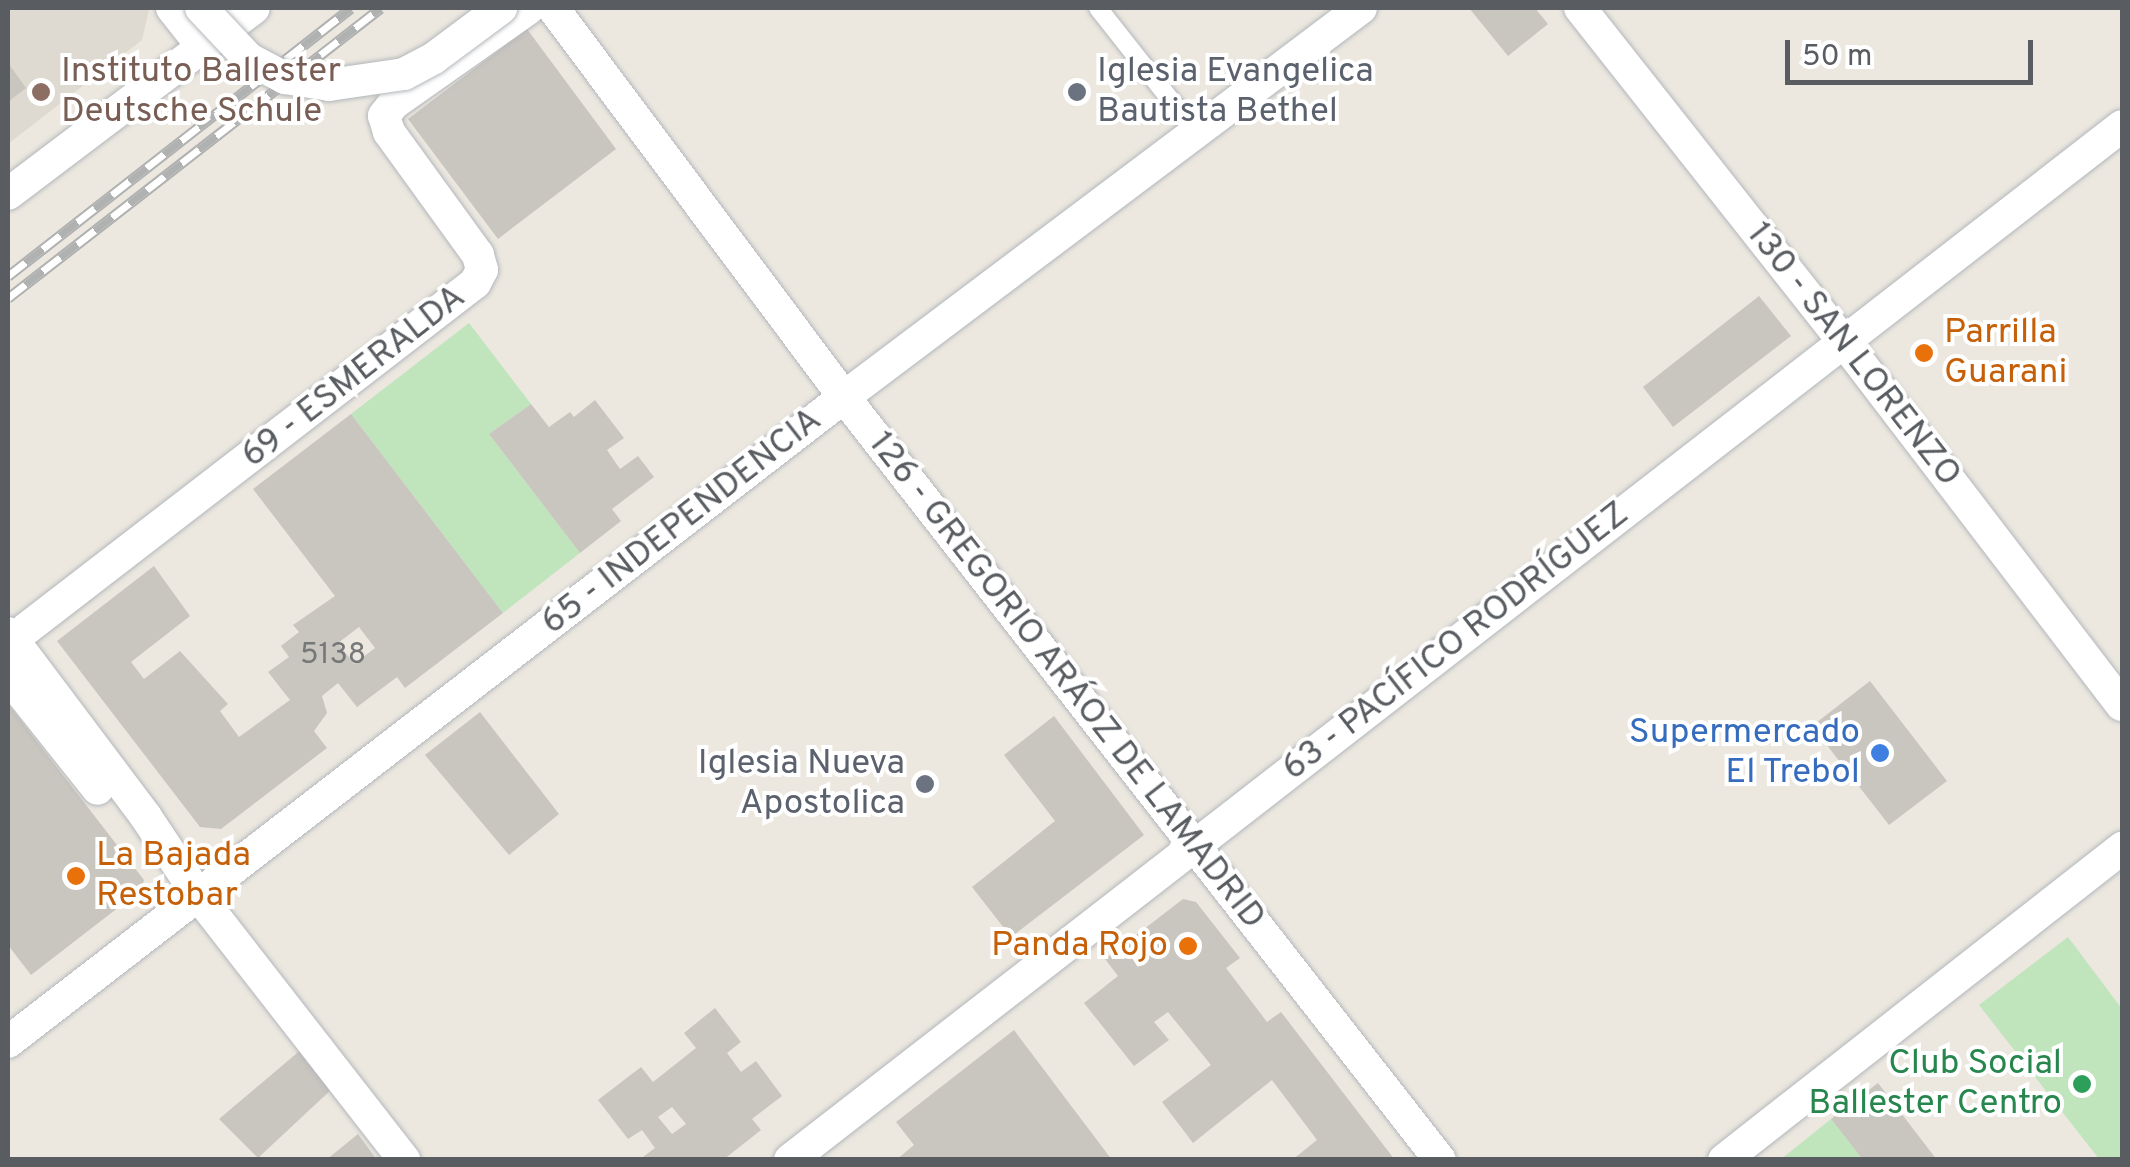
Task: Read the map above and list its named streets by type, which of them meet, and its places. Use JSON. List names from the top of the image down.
{
  "streets": {
    "street": [
      "130 - SAN LORENZO",
      "69 - ESMERALDA",
      "65 - INDEPENDENCIA",
      "63 - PACÍFICO RODRÍGUEZ",
      "126 - GREGORIO ARÁOZ DE LAMADRID"
    ]
  },
  "crossings": [
    ["130 - SAN LORENZO", "63 - PACÍFICO RODRÍGUEZ"],
    ["65 - INDEPENDENCIA", "126 - GREGORIO ARÁOZ DE LAMADRID"],
    ["63 - PACÍFICO RODRÍGUEZ", "126 - GREGORIO ARÁOZ DE LAMADRID"]
  ],
  "places": [
    "Instituto Ballester Deutsche Schule",
    "Iglesia Evangelica Bautista Bethel",
    "Parrilla Guarani",
    "Supermercado El Trebol",
    "Iglesia Nueva Apostolica",
    "La Bajada Restobar",
    "Panda Rojo",
    "Club Social Ballester Centro"
  ],
  "house_numbers": ["5138"],
  "scale_bar": "50 m"
}
